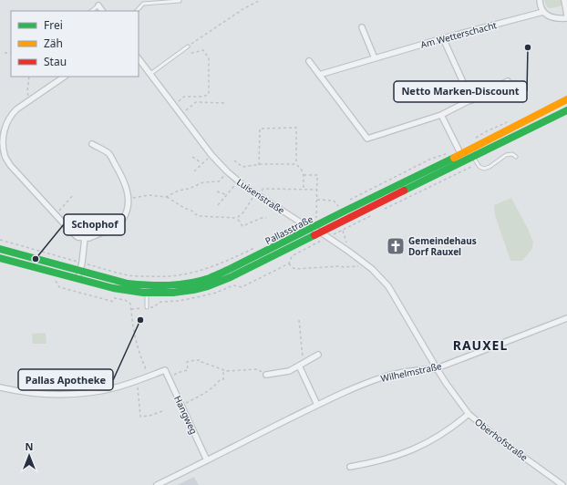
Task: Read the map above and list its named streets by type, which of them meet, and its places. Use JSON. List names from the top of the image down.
{
  "streets": {
    "main road": ["Pallasstraße"],
    "street": [
      "Am Wetterschacht",
      "Luisenstraße",
      "Wilhelmstraße",
      "Hangweg",
      "Oberhofstraße"
    ]
  },
  "crossings": [
    ["Luisenstraße", "Pallasstraße"],
    ["Luisenstraße", "Wilhelmstraße"],
    ["Luisenstraße", "Oberhofstraße"],
    ["Wilhelmstraße", "Hangweg"],
    ["Wilhelmstraße", "Oberhofstraße"]
  ],
  "districts": ["RAUXEL"],
  "places": {
    "other": ["Netto Marken-Discount", "Schophof", "Pallas Apotheke"],
    "church": ["Gemeindehaus Dorf Rauxel"]
  },
  "legend": ["Frei", "Zäh", "Stau"],
  "north": "top"
}
